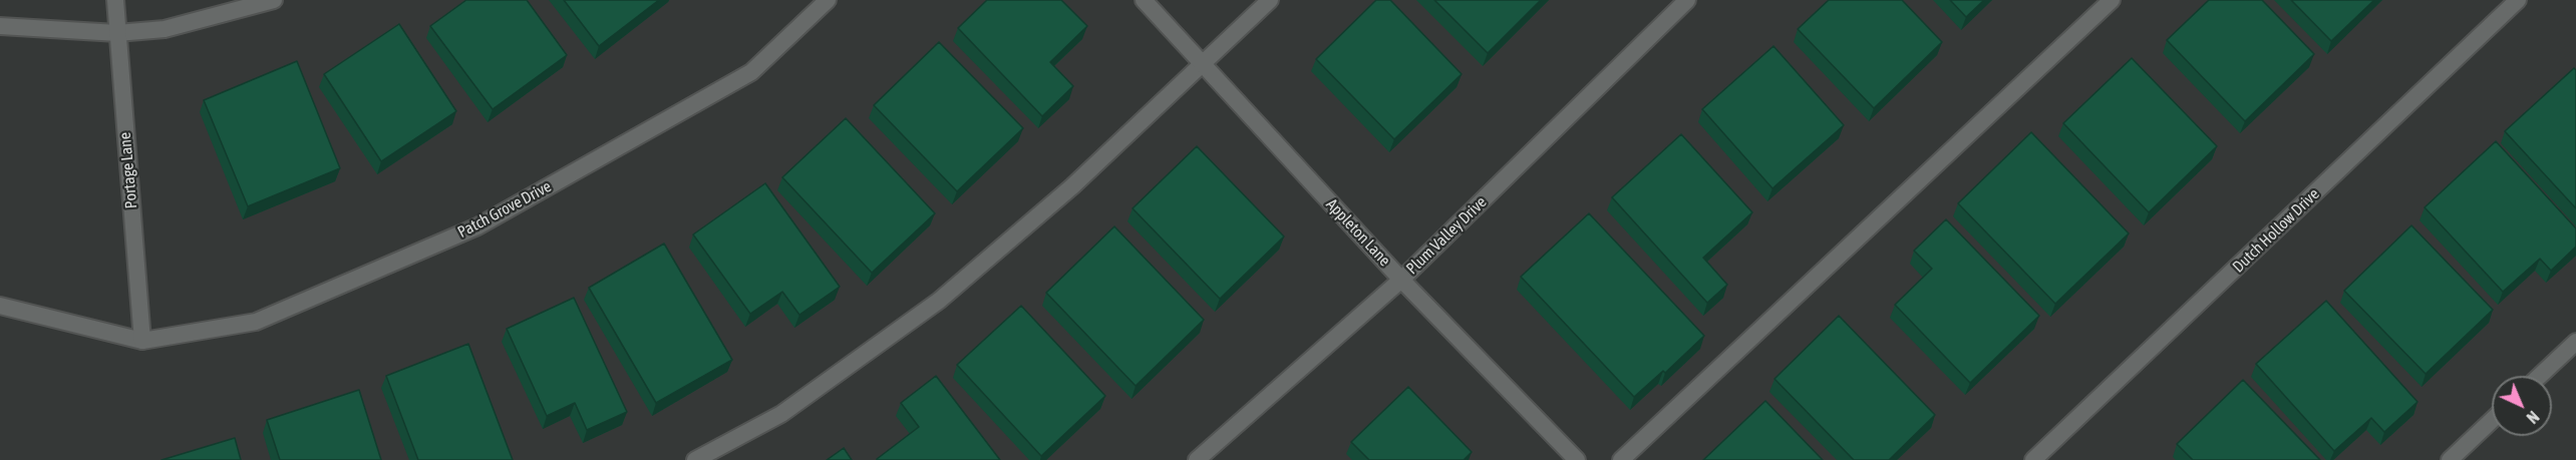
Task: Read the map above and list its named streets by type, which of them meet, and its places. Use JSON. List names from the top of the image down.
{
  "streets": {
    "street": [
      "Portage Lane",
      "Patch Grove Drive",
      "Dutch Hollow Drive",
      "Appleton Lane",
      "Plum Valley Drive"
    ]
  },
  "crossings": [
    ["Portage Lane", "Patch Grove Drive"],
    ["Appleton Lane", "Plum Valley Drive"]
  ],
  "north": "bottom right"
}
